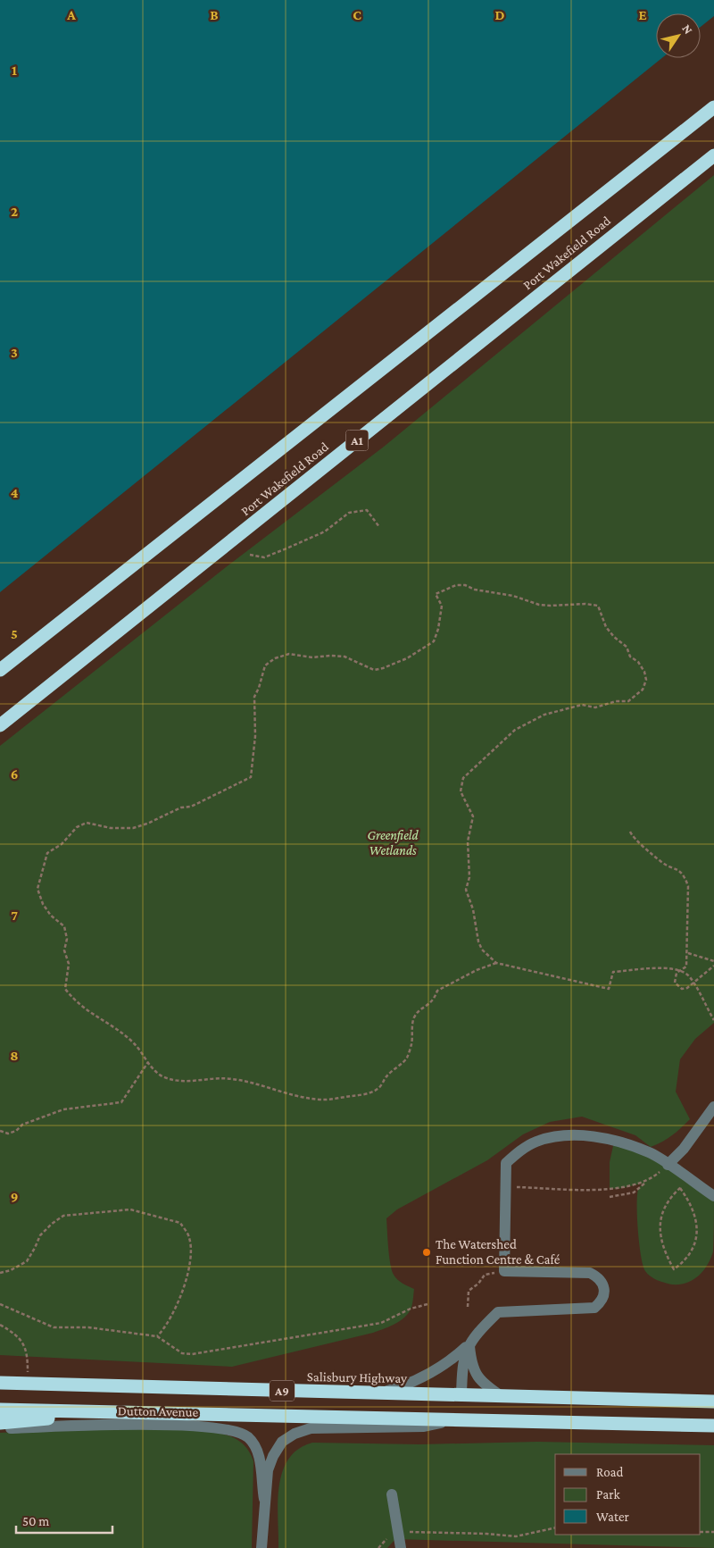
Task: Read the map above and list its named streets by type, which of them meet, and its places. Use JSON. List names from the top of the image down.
{
  "streets": {
    "highway": [
      "Port Wakefield Road",
      "A1",
      "Salisbury Highway",
      "A9"
    ],
    "street": ["Dutton Avenue"]
  },
  "crossings": [
    ["A9", "Dutton Avenue"]
  ],
  "parks": ["Greenfield Wetlands"],
  "places": ["The Watershed Function Centre & Café"],
  "legend": ["Road", "Park", "Water"],
  "scale_bar": "50 m",
  "north": "top right",
  "grid": {
    "columns": [
      "A",
      "B",
      "C",
      "D",
      "E"
    ],
    "rows": [
      "1",
      "2",
      "3",
      "4",
      "5",
      "6",
      "7",
      "8",
      "9"
    ]
  }
}
